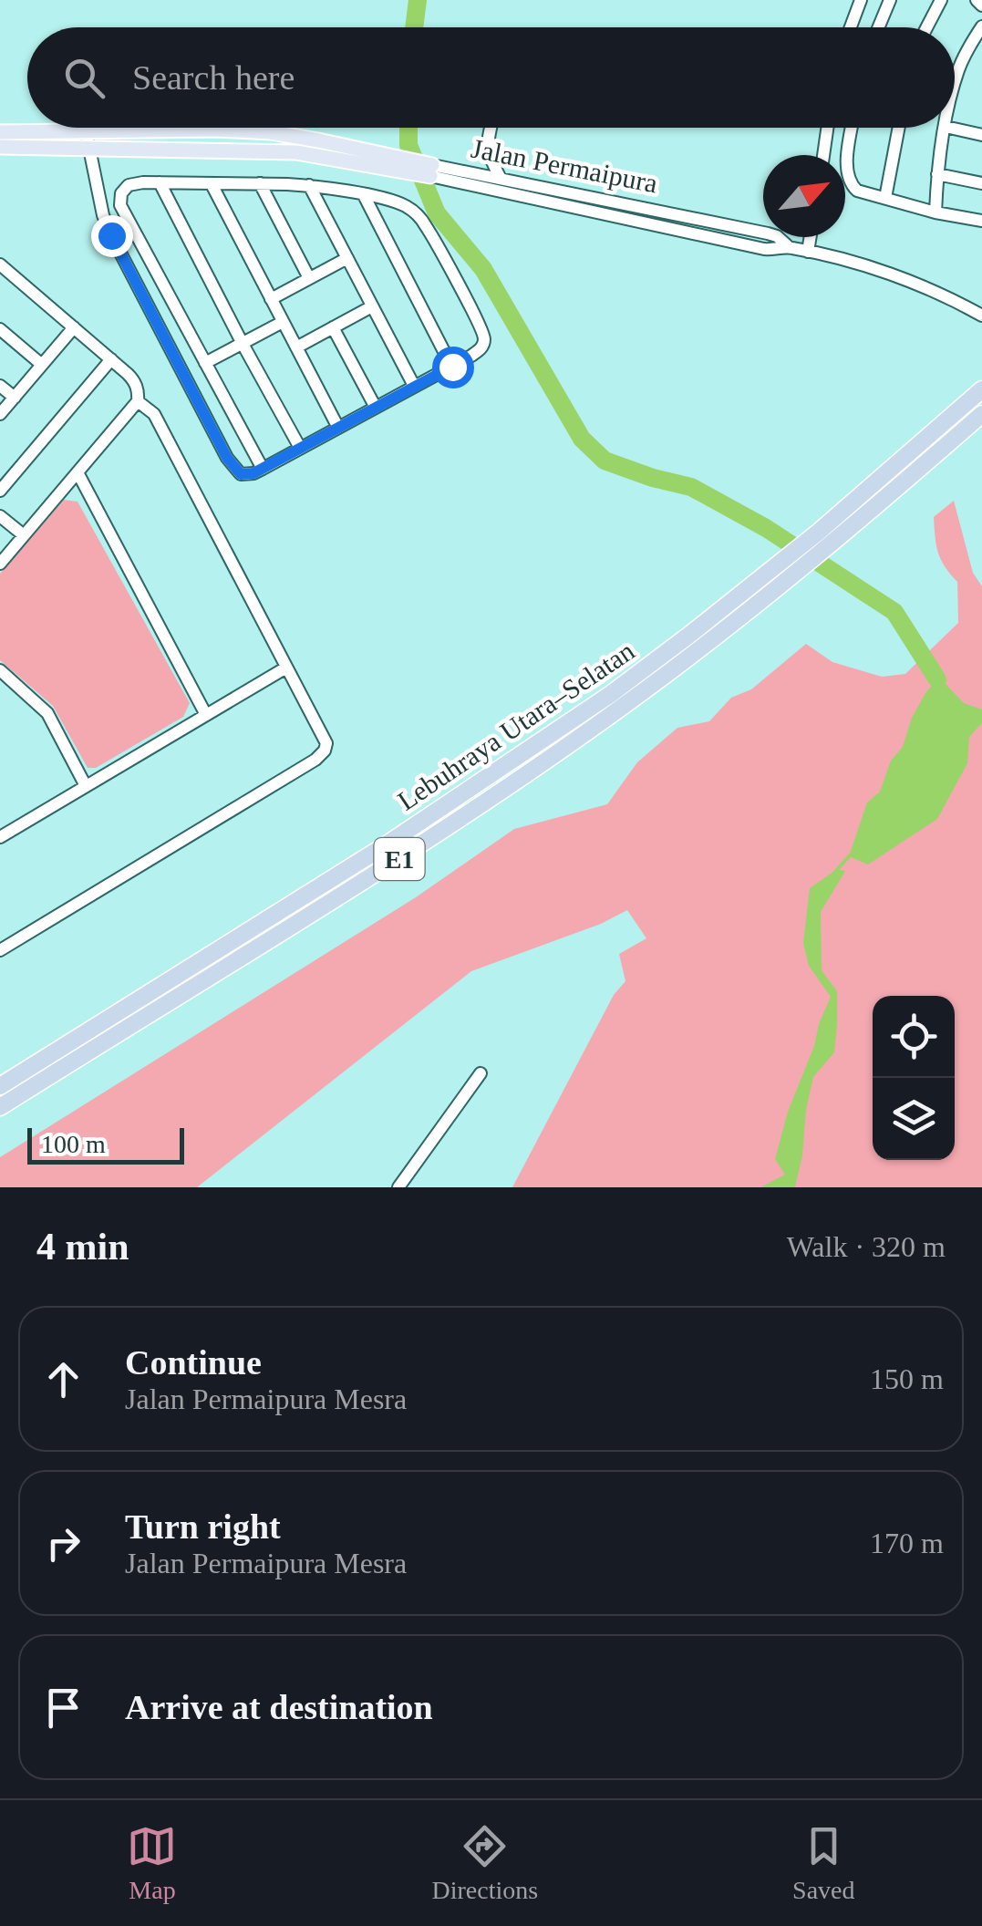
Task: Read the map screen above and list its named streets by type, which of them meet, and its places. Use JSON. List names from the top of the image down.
{
  "streets": {
    "highway": ["Lebuhraya Utara–Selatan", "E1"],
    "main road": ["Jalan Permaipura"]
  },
  "scale_bar": "100 m",
  "north": "top right",
  "page": {
    "search": "Search here",
    "scale": "100 m",
    "heading": ["4 min", "Walk · 320 m"],
    "list": [
      ["Continue", "Jalan Permaipura Mesra", "150 m"],
      ["Turn right", "Jalan Permaipura Mesra", "170 m"],
      "Arrive at destination"
    ],
    "nav": ["Map", "Directions", "Saved"]
  }
}
